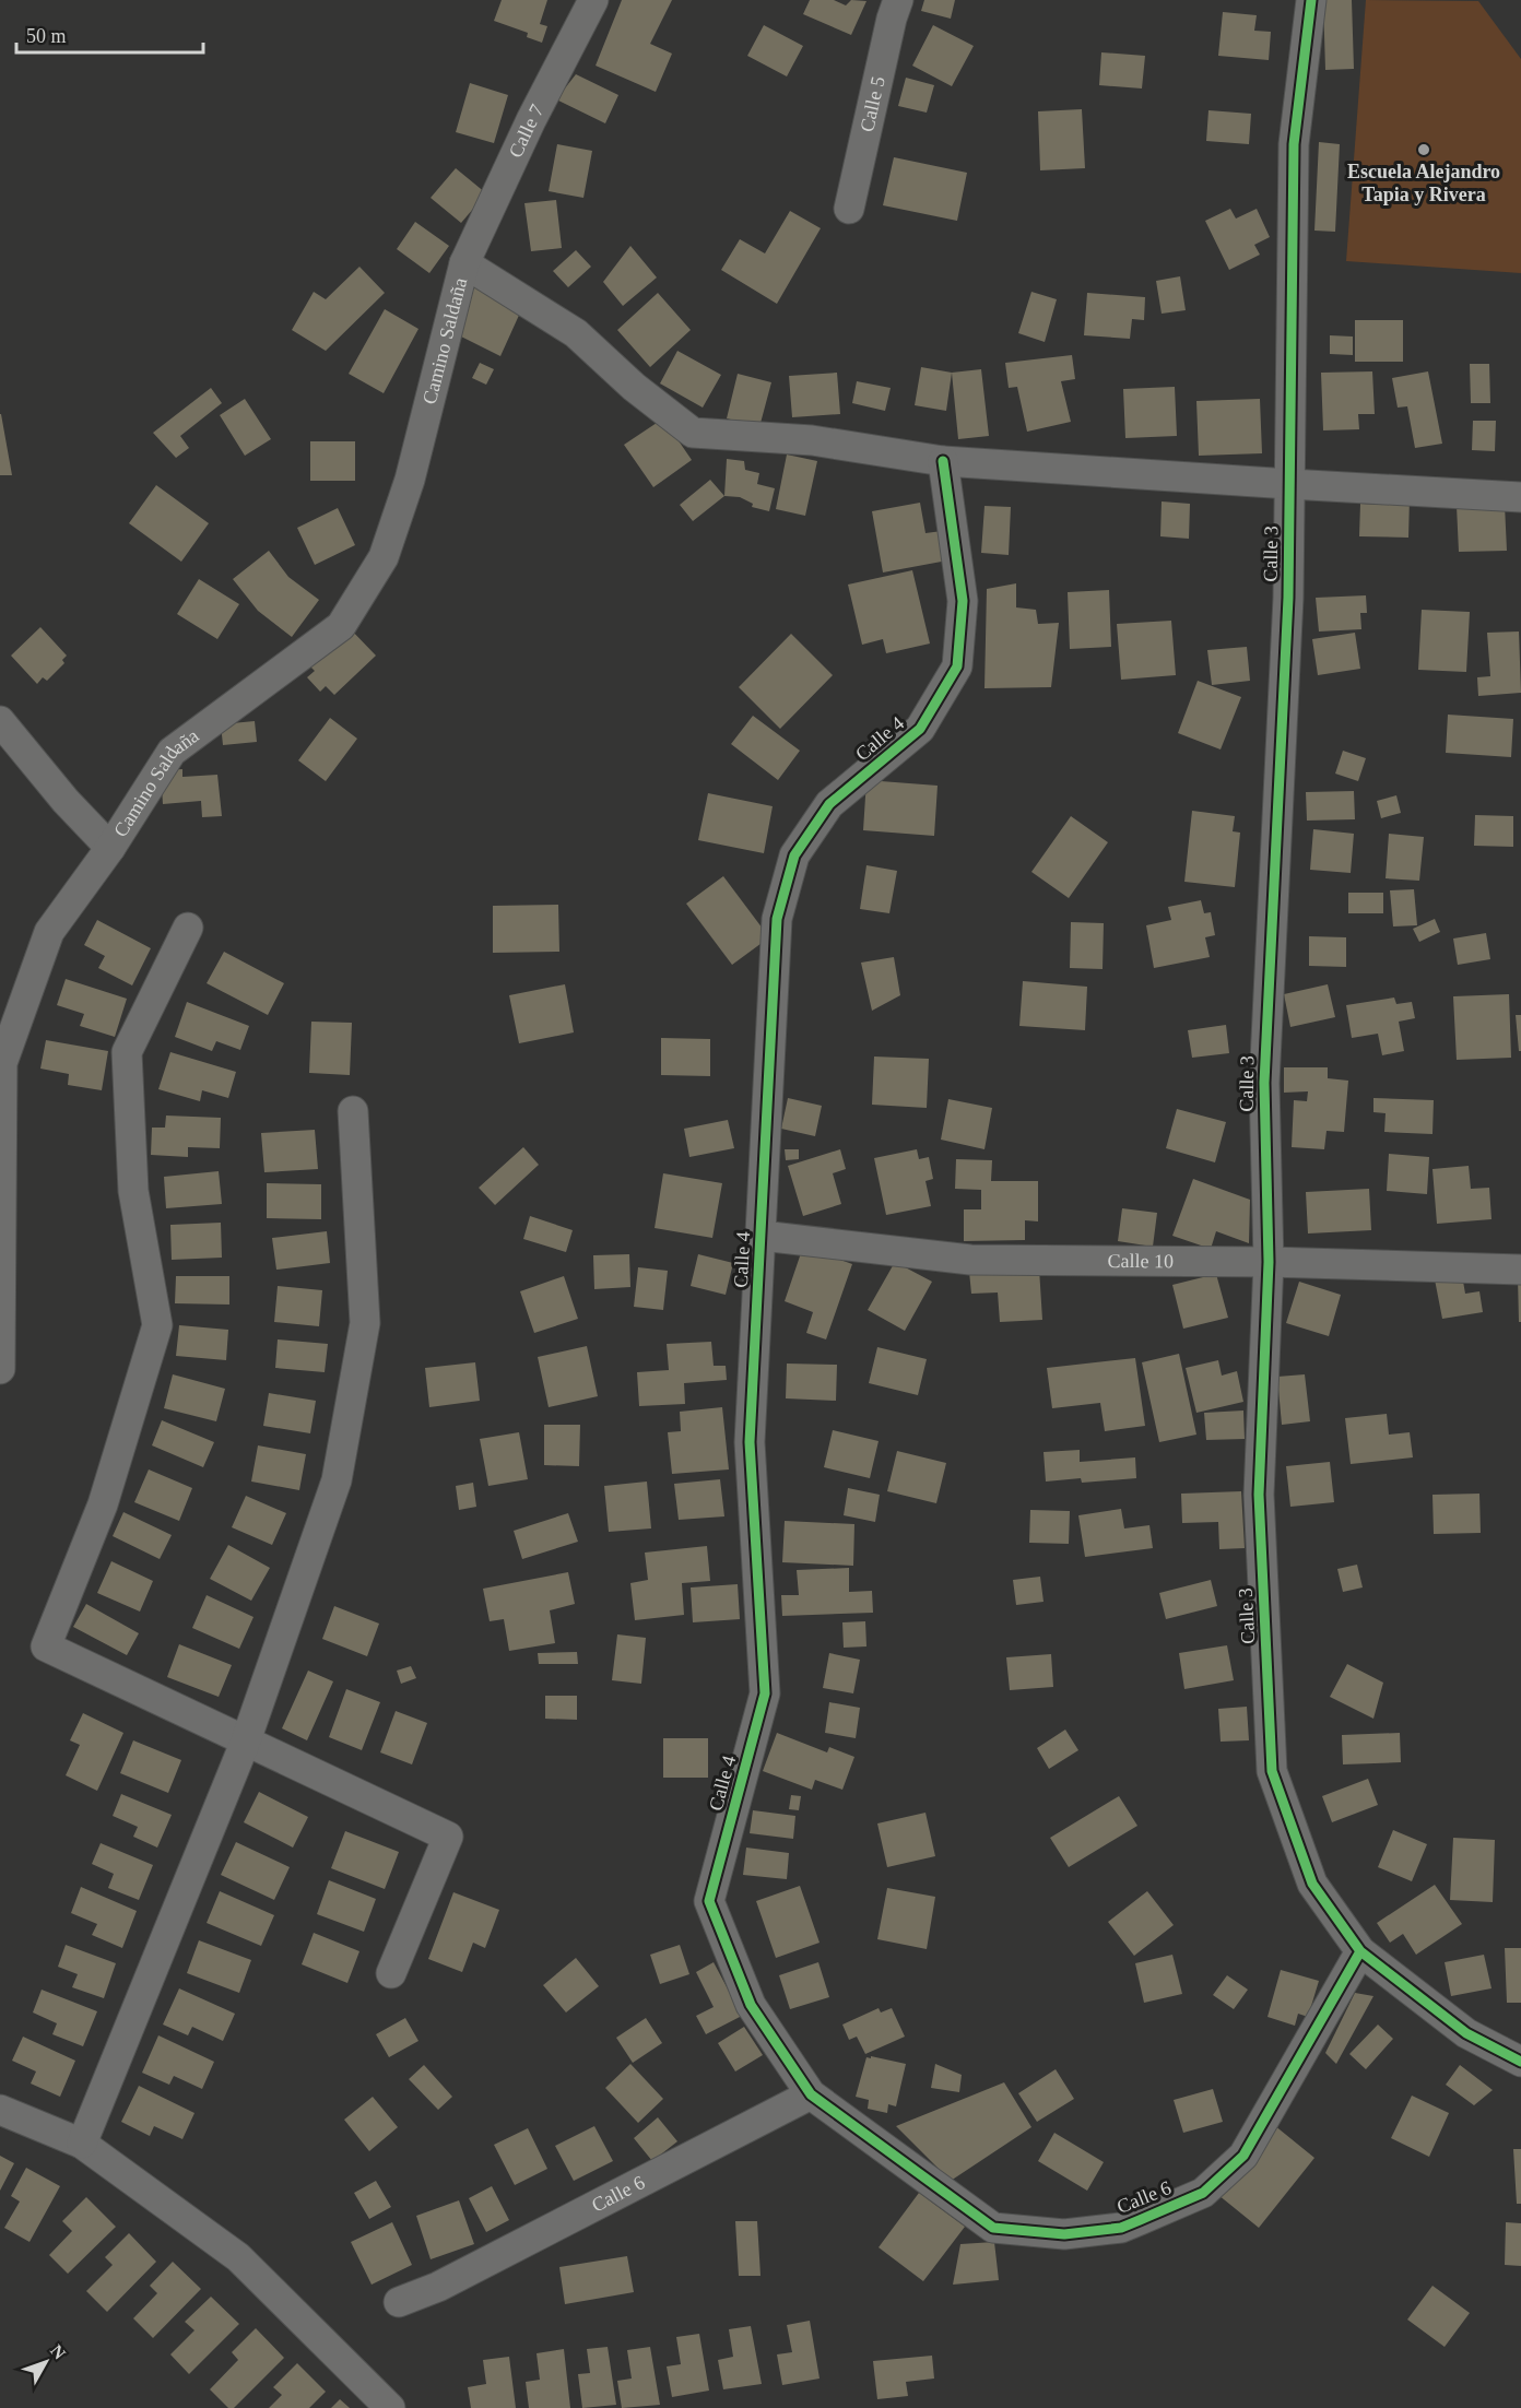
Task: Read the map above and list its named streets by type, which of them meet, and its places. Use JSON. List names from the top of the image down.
{
  "streets": {
    "street": [
      "Calle 5",
      "Calle 7",
      "Camino Saldaña",
      "Calle 3",
      "Calle 4",
      "Calle 10",
      "Calle 6"
    ]
  },
  "crossings": [
    ["Calle 7", "Camino Saldaña"],
    ["Calle 3", "Calle 10"],
    ["Calle 3", "Calle 6"],
    ["Calle 4", "Calle 10"],
    ["Calle 4", "Calle 6"]
  ],
  "places": ["Escuela Alejandro Tapia y Rivera"],
  "scale_bar": "50 m",
  "north": "top right"
}
